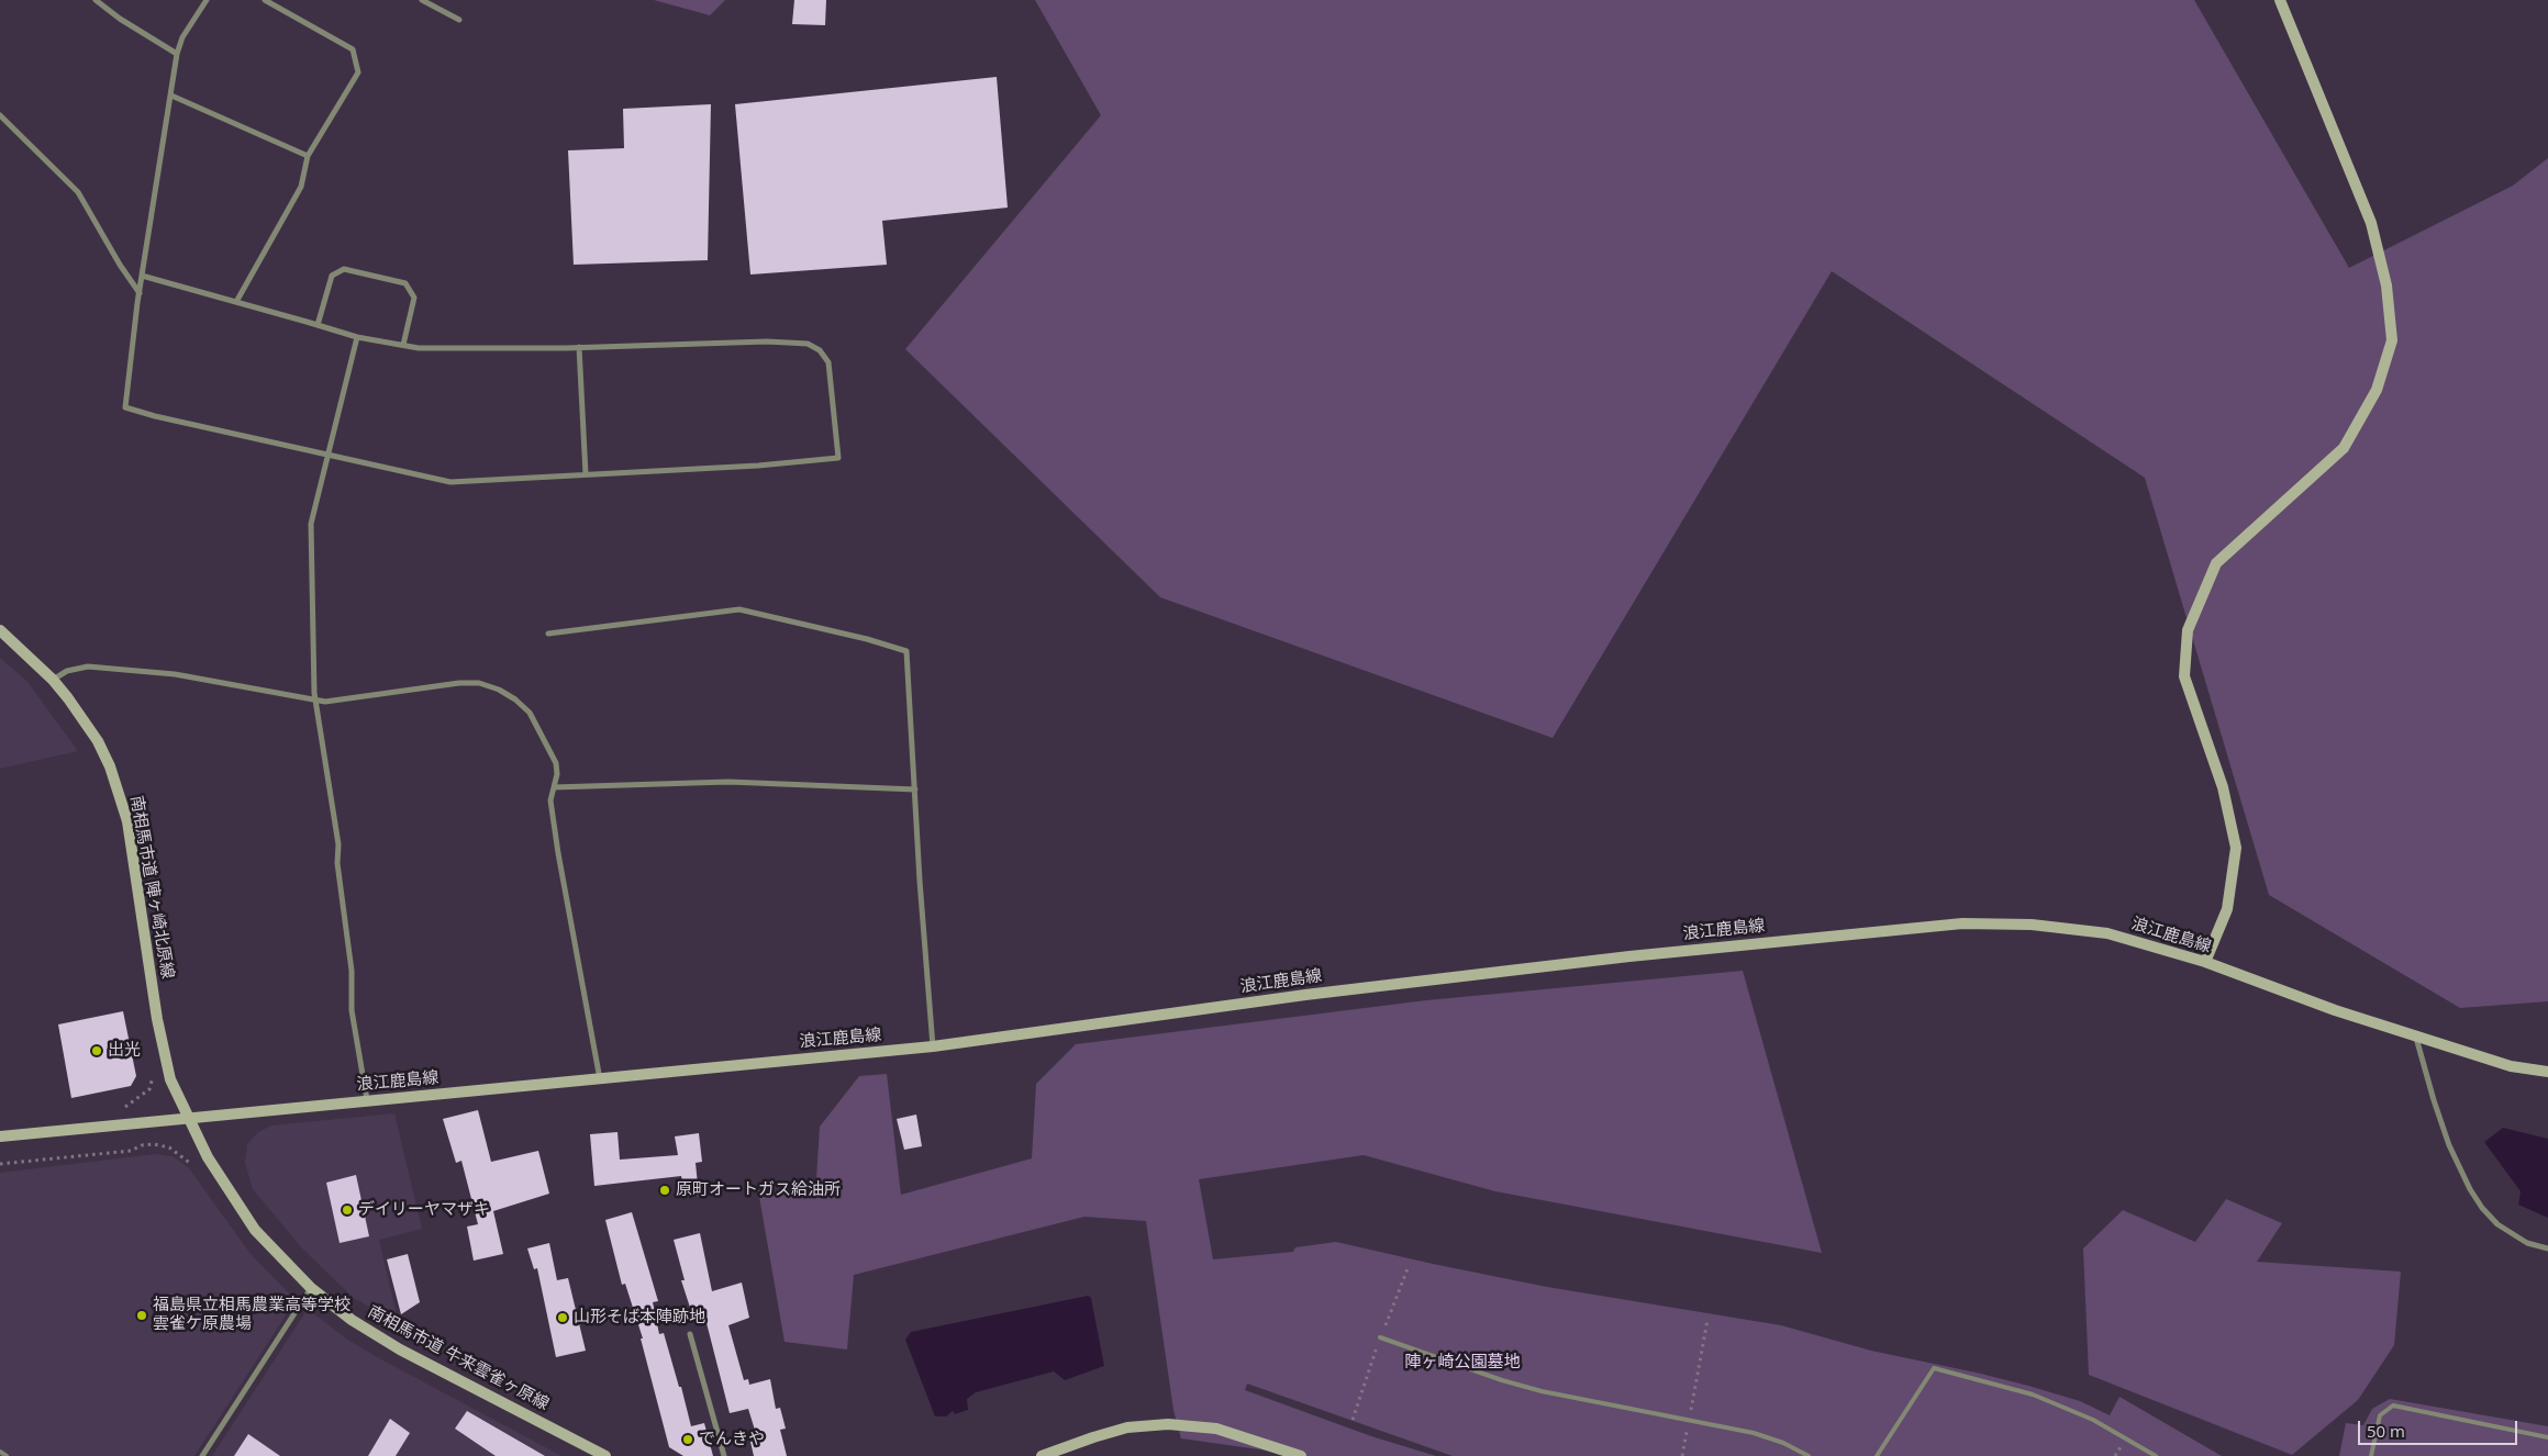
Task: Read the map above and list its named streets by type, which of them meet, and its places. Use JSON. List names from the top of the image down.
{
  "streets": {
    "main road": ["南相馬市道 陣ヶ崎北原線", "浪江鹿島線", "南相馬市道 牛来雲雀ヶ原線"]
  },
  "crossings": [
    ["南相馬市道 陣ヶ崎北原線", "浪江鹿島線"],
    ["南相馬市道 陣ヶ崎北原線", "南相馬市道 牛来雲雀ヶ原線"],
    ["浪江鹿島線", "南相馬市道 牛来雲雀ヶ原線"]
  ],
  "parks": ["陣ヶ崎公園墓地"],
  "places": [
    "出光",
    "原町オートガス給油所",
    "デイリーヤマザキ",
    "福島県立相馬農業高等学校 雲雀ケ原農場",
    "山形そば本陣跡地",
    "でんきや"
  ],
  "scale_bar": "50 m"
}
